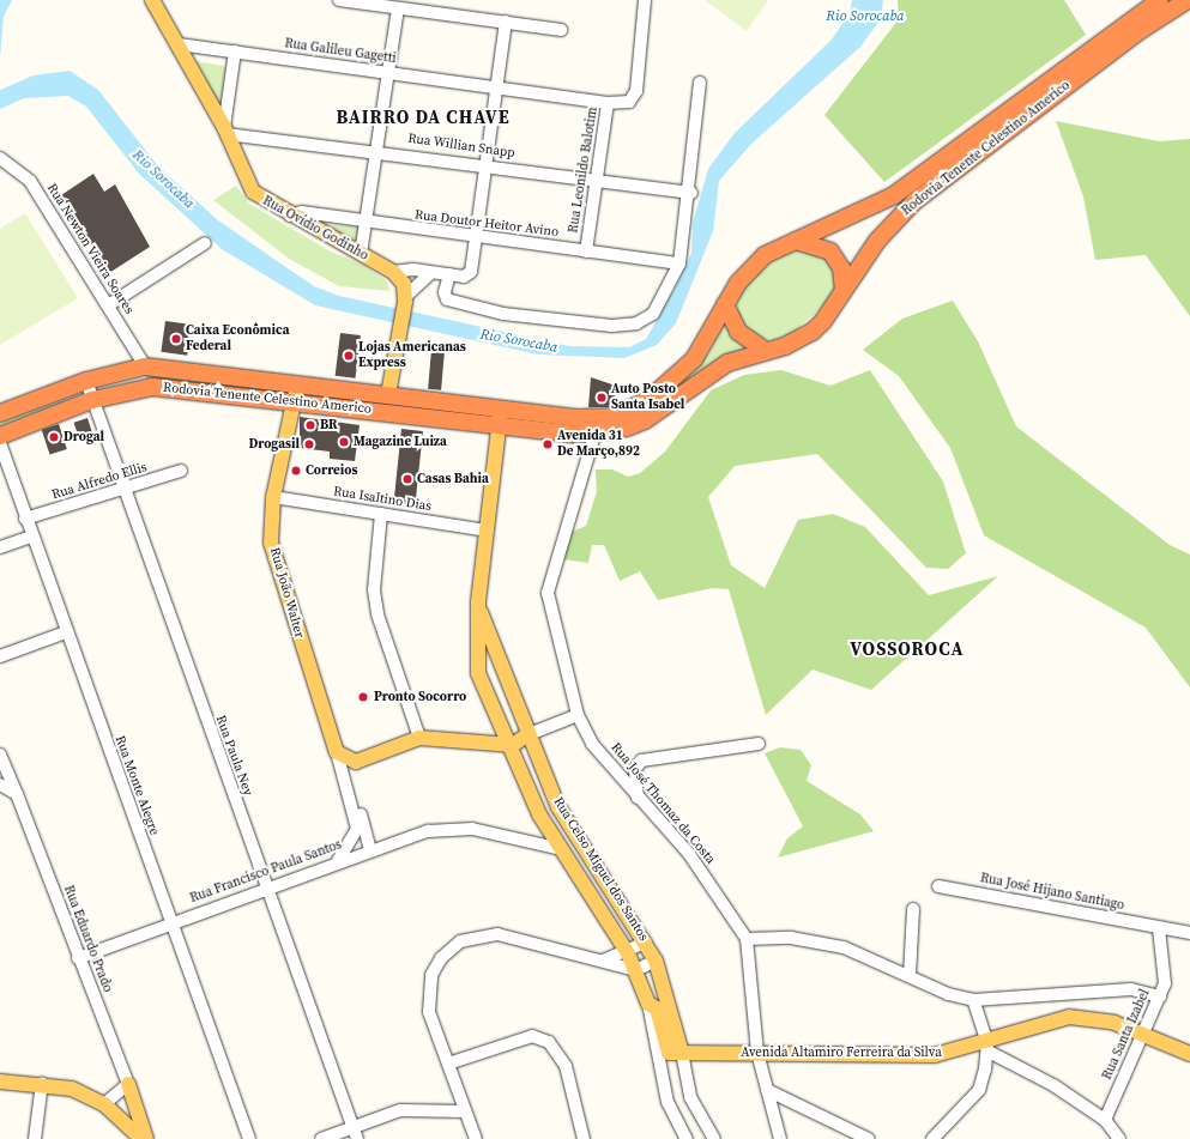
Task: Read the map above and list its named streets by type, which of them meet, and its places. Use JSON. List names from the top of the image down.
{
  "streets": {
    "highway": ["Rodovia Tenente Celestino Americo"],
    "main road": [
      "Rua Ovídio Godinho",
      "Rua João Walter",
      "Rua Celso Miguel dos Santos",
      "Avenida Altamiro Ferreira da Silva"
    ],
    "street": [
      "Rua Galileu Gagetti",
      "Rua Willian Snapp",
      "Rua Leonildo Balotim",
      "Rua Doutor Heitor Avino",
      "Rua Newton Vieira Soares",
      "Rua Alfredo Ellis",
      "Rua Isaltino Dias",
      "Rua Paula Ney",
      "Rua Monte Alegre",
      "Rua José Thomaz da Costa",
      "Rua Francisco Paula Santos",
      "Rua José Hijano Santiago",
      "Rua Eduardo Prado",
      "Rua Santa Izabel"
    ]
  },
  "crossings": [
    ["Rua Galileu Gagetti", "Rua Leonildo Balotim"],
    ["Rua Galileu Gagetti", "Rua Ovídio Godinho"],
    ["Rua Willian Snapp", "Rua Leonildo Balotim"],
    ["Rua Willian Snapp", "Rua Ovídio Godinho"],
    ["Rodovia Tenente Celestino Americo", "Rua Newton Vieira Soares"],
    ["Rodovia Tenente Celestino Americo", "Rua João Walter"],
    ["Rodovia Tenente Celestino Americo", "Rua Paula Ney"],
    ["Rodovia Tenente Celestino Americo", "Rua José Thomaz da Costa"],
    ["Rodovia Tenente Celestino Americo", "Rua Celso Miguel dos Santos"],
    ["Rua Leonildo Balotim", "Rua Doutor Heitor Avino"],
    ["Rua Doutor Heitor Avino", "Rua Ovídio Godinho"],
    ["Rua Alfredo Ellis", "Rua Paula Ney"],
    ["Rua Alfredo Ellis", "Rua Monte Alegre"],
    ["Rua Isaltino Dias", "Rua João Walter"],
    ["Rua Isaltino Dias", "Rua Celso Miguel dos Santos"],
    ["Rua João Walter", "Rua Francisco Paula Santos"],
    ["Rua Paula Ney", "Rua Francisco Paula Santos"],
    ["Rua Monte Alegre", "Rua Francisco Paula Santos"],
    ["Rua Celso Miguel dos Santos", "Rua Francisco Paula Santos"],
    ["Rua Celso Miguel dos Santos", "Avenida Altamiro Ferreira da Silva"],
    ["Rua Francisco Paula Santos", "Rua Eduardo Prado"],
    ["Rua José Hijano Santiago", "Rua Santa Izabel"],
    ["Rua Santa Izabel", "Avenida Altamiro Ferreira da Silva"]
  ],
  "districts": ["BAIRRO DA CHAVE", "VOSSOROCA"],
  "water": ["Rio Sorocaba"],
  "places": [
    "Caixa Econômica Federal",
    "Lojas Americanas Express",
    "Auto Posto Santa Isabel",
    "BR",
    "Drogal",
    "Magazine Luiza",
    "Drogasil",
    "Avenida 31 De Março,892",
    "Correios",
    "Casas Bahia",
    "Pronto Socorro"
  ]
}
